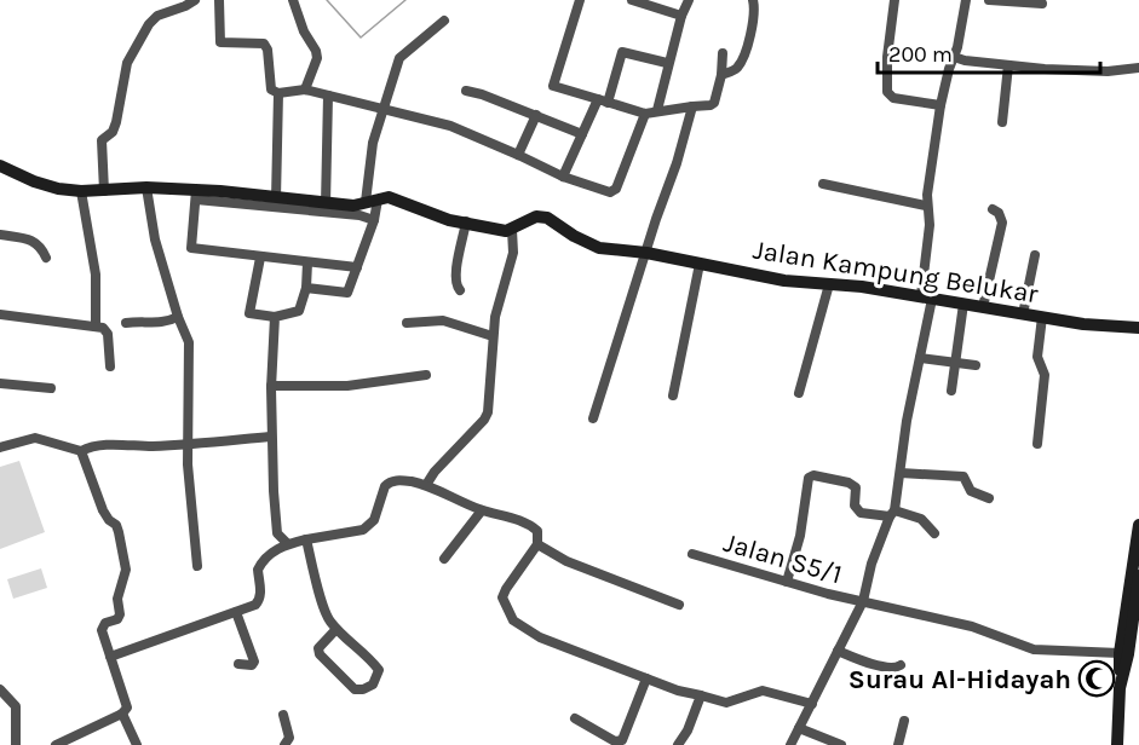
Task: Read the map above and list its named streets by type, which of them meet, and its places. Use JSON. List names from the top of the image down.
{
  "streets": {
    "street": ["Jalan Kampung Belukar", "Jalan S5/1"]
  },
  "places": {
    "mosque": ["Surau Al-Hidayah"]
  },
  "scale_bar": "200 m"
}
